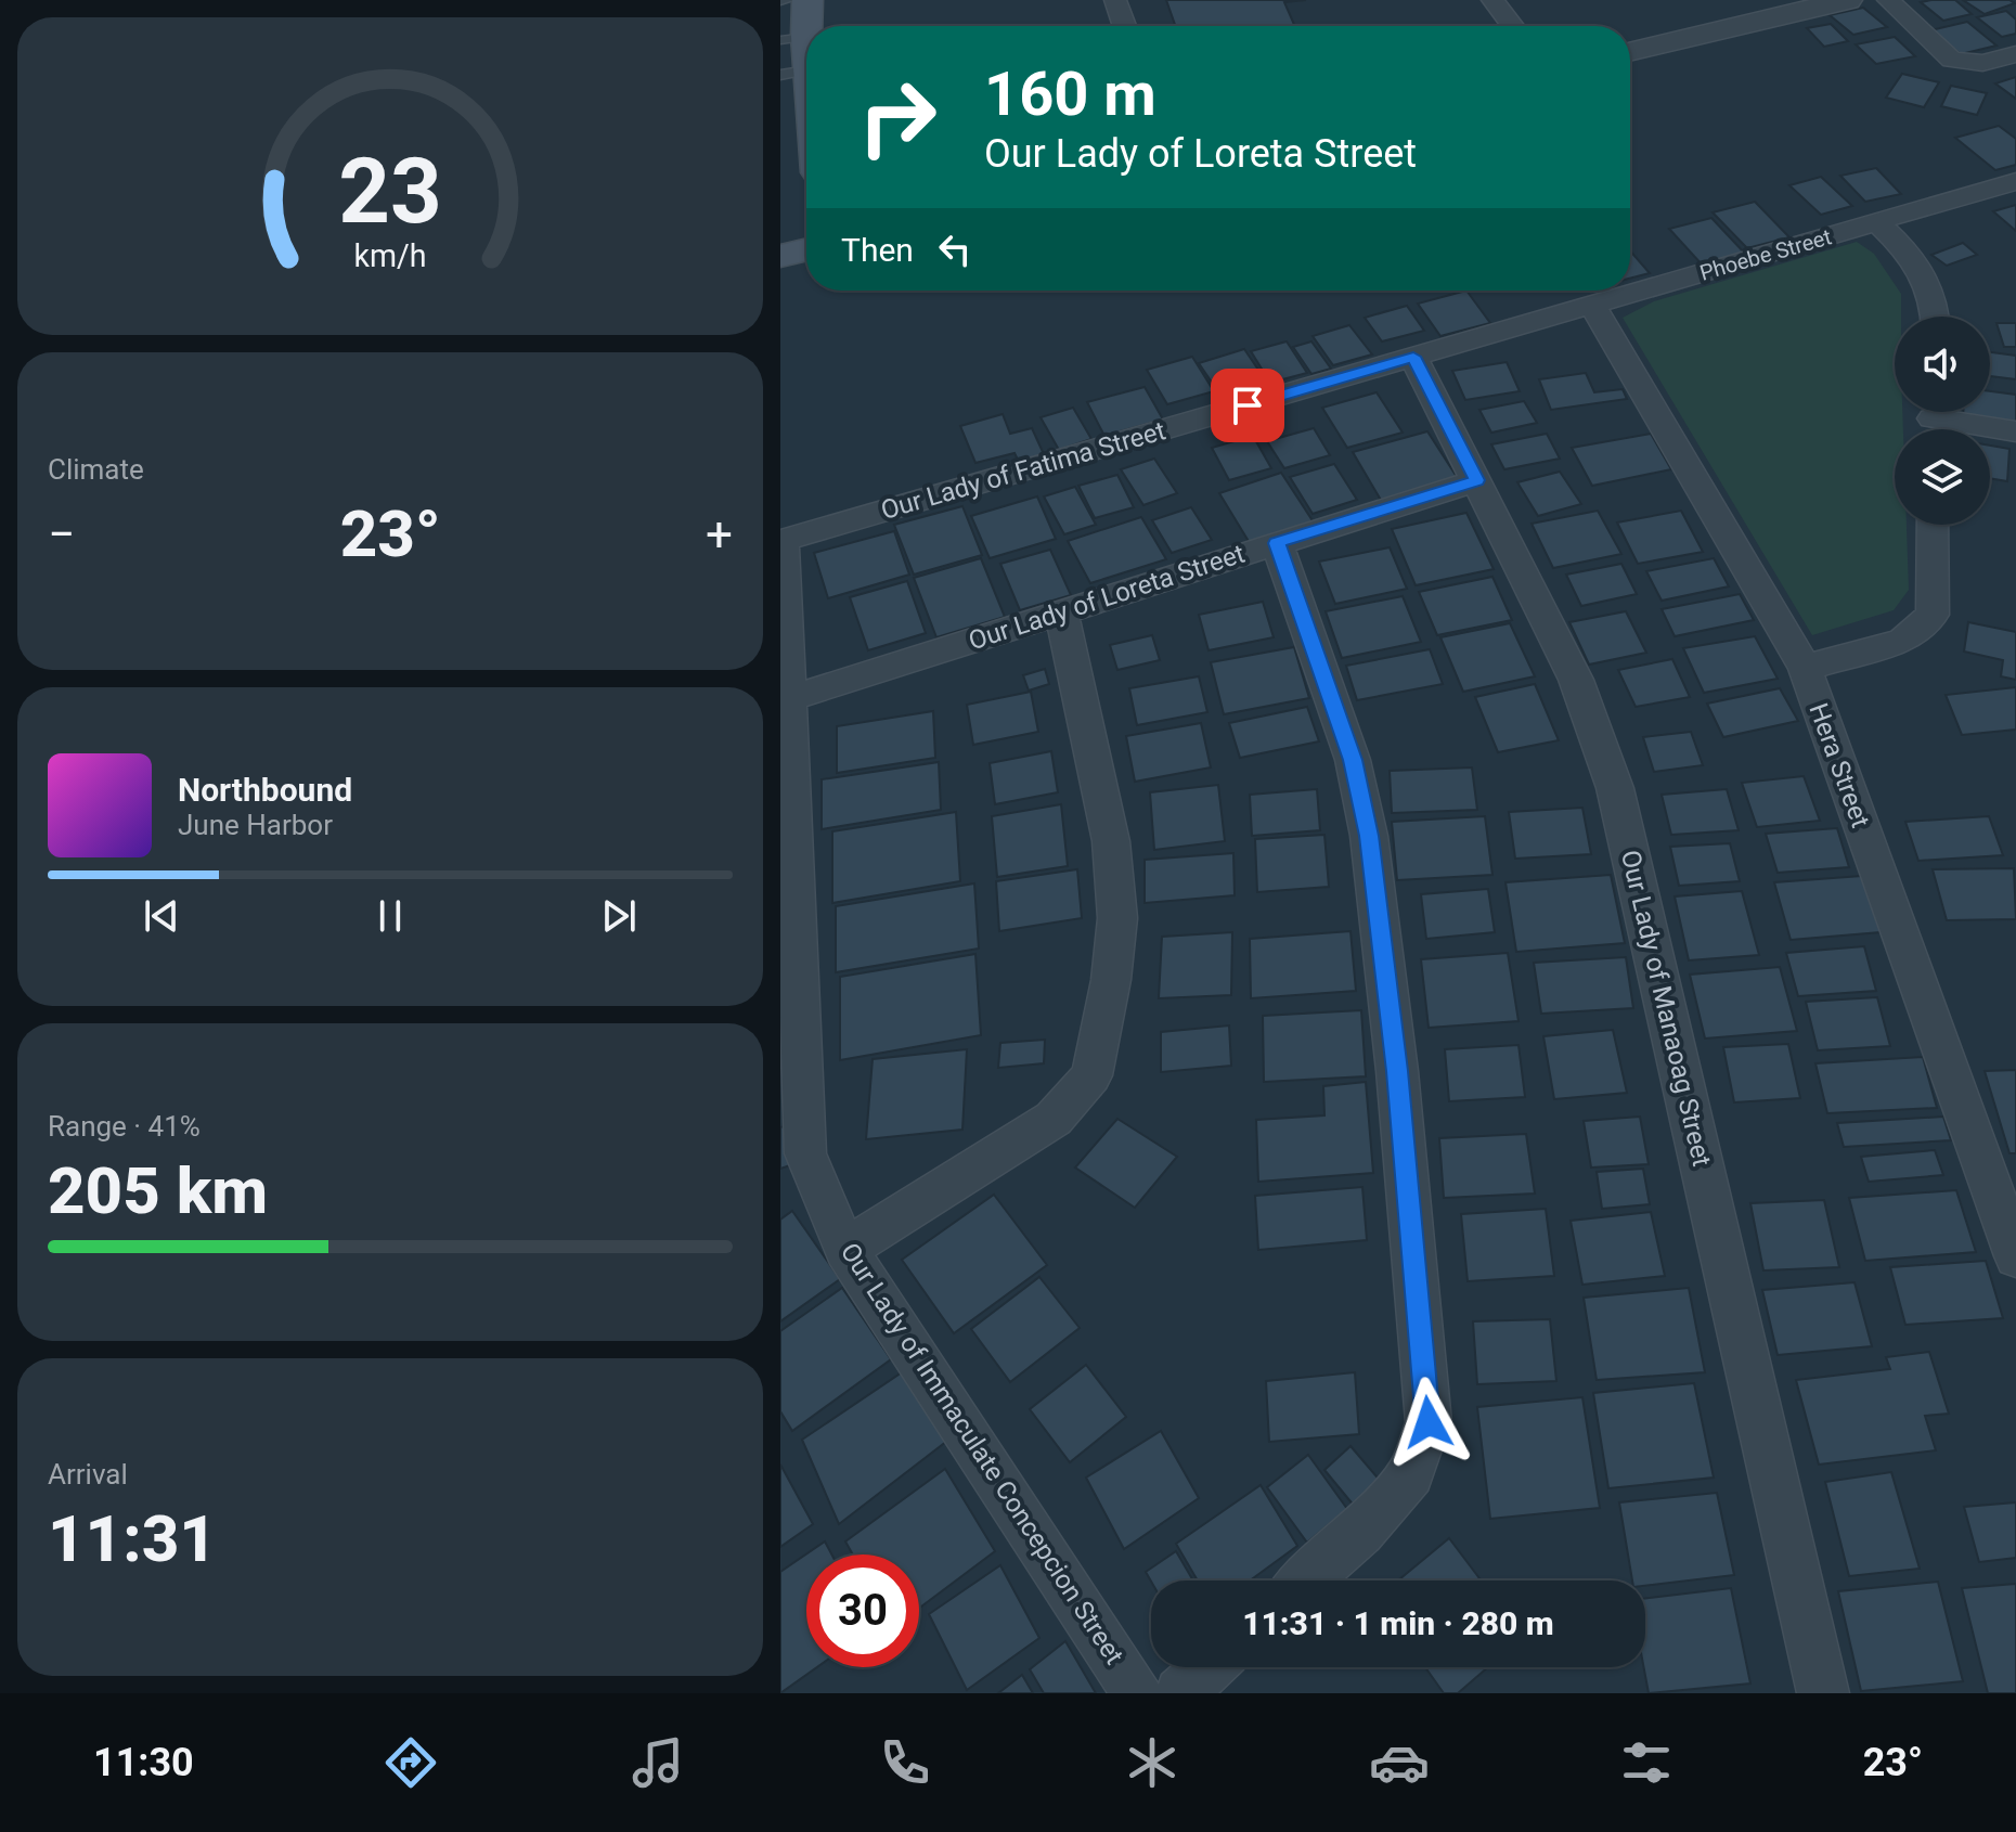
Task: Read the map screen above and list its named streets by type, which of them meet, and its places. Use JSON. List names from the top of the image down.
{
  "streets": {
    "street": [
      "Phoebe Street",
      "Our Lady of Fatima Street",
      "Our Lady of Loreta Street",
      "Hera Street",
      "Our Lady of Manaoag Street",
      "Our Lady of Immaculate Concepcion Street"
    ]
  },
  "crossings": [
    ["Phoebe Street", "Our Lady of Fatima Street"],
    ["Phoebe Street", "Hera Street"],
    ["Our Lady of Fatima Street", "Our Lady of Manaoag Street"],
    ["Our Lady of Fatima Street", "Our Lady of Immaculate Concepcion Street"],
    ["Our Lady of Loreta Street", "Our Lady of Manaoag Street"],
    ["Our Lady of Loreta Street", "Our Lady of Immaculate Concepcion Street"]
  ],
  "page": {
    "turn": ["160 m", "Our Lady of Loreta Street"],
    "then": "Then",
    "tile": [
      "Climate",
      ["Range · 41%", "205 km"],
      ["Arrival", "11:31"]
    ],
    "heat": ["−", "23°", "+"],
    "song": ["Northbound", "June Harbor"],
    "limit": "30",
    "trip": "11:31 · 1 min · 280 m",
    "tabs": ["11:30", "23°"],
    "gauge": ["23", "km/h"]
  }
}
